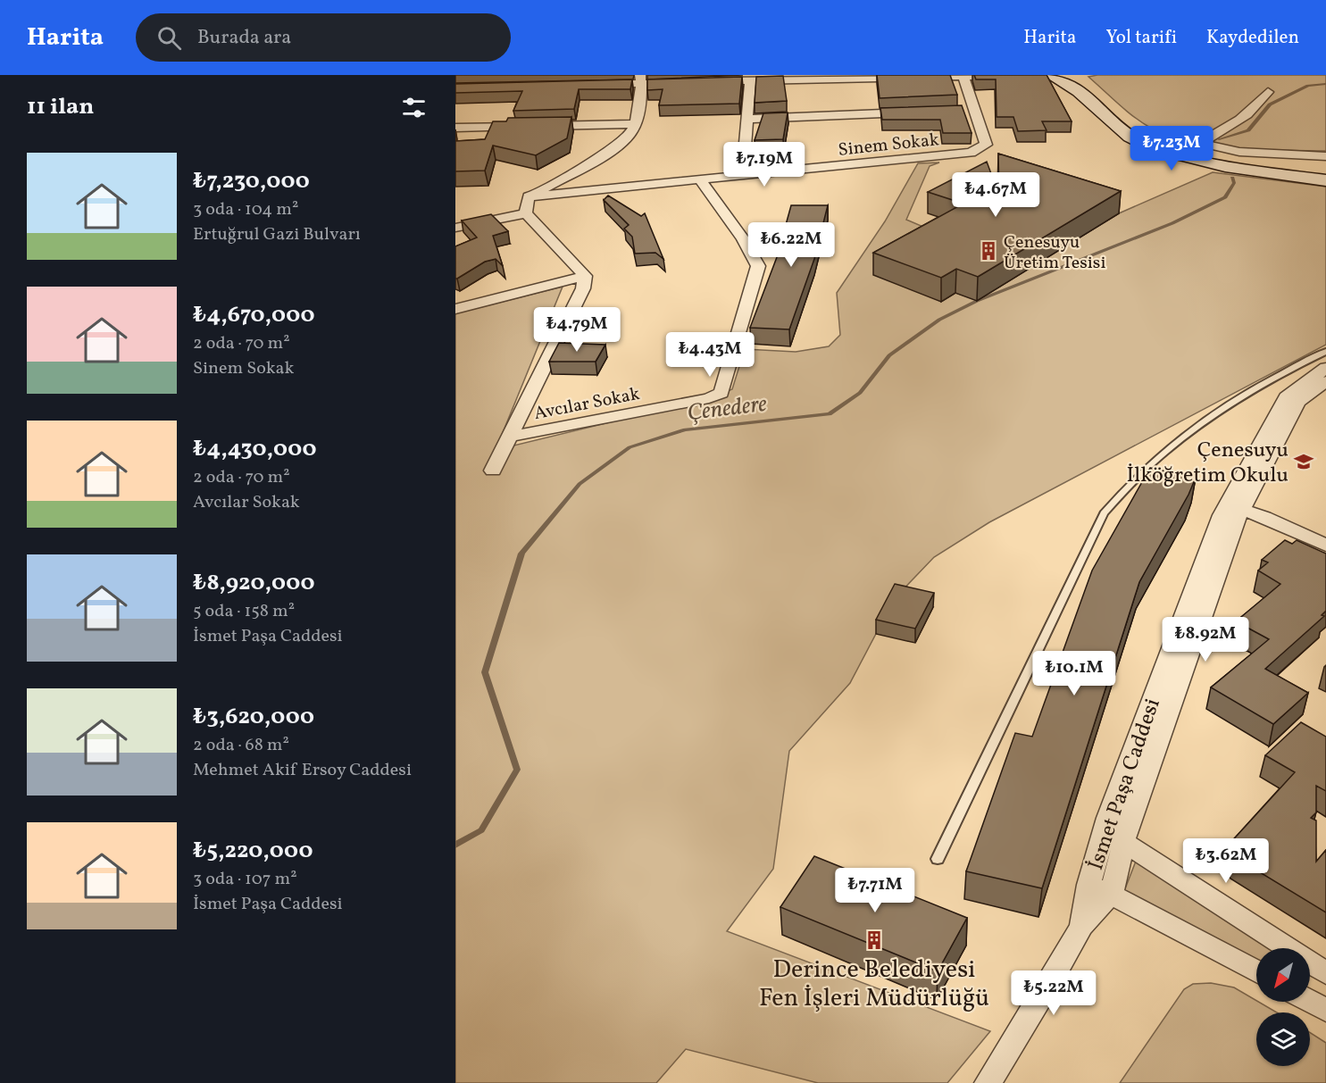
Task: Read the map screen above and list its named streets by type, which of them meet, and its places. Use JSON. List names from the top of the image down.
{
  "streets": {
    "street": ["Sinem Sokak", "Avcılar Sokak", "İsmet Paşa Caddesi"]
  },
  "crossings": [
    ["Sinem Sokak", "Avcılar Sokak"]
  ],
  "water": ["Çenedere"],
  "places": {
    "building": ["Çenesuyu Üretim Tesisi", "Derince Belediyesi Fen İşleri Müdürlüğü"],
    "school or university": ["Çenesuyu İlköğretim Okulu"]
  },
  "north": "bottom left",
  "page": {
    "header": "Harita",
    "search": "Burada ara",
    "nav": ["Harita", "Yol tarifi", "Kaydedilen"],
    "heading": "11 ilan",
    "price": [
      "₺7.23M",
      "₺7.19M",
      "₺4.67M",
      "₺6.22M",
      "₺4.79M",
      "₺4.43M",
      "₺8.92M",
      "₺10.1M",
      "₺3.62M",
      "₺7.71M",
      "₺5.22M"
    ],
    "list": [
      {
        "name": "₺7,230,000",
        "note": "3 oda · 104 m² · Ertuğrul Gazi Bulvarı"
      },
      {
        "name": "₺4,670,000",
        "note": "2 oda · 70 m² · Sinem Sokak"
      },
      {
        "name": "₺4,430,000",
        "note": "2 oda · 70 m² · Avcılar Sokak"
      },
      {
        "name": "₺8,920,000",
        "note": "5 oda · 158 m² · İsmet Paşa Caddesi"
      },
      {
        "name": "₺3,620,000",
        "note": "2 oda · 68 m² · Mehmet Akif Ersoy Caddesi"
      },
      {
        "name": "₺5,220,000",
        "note": "3 oda · 107 m² · İsmet Paşa Caddesi"
      }
    ]
  }
}
